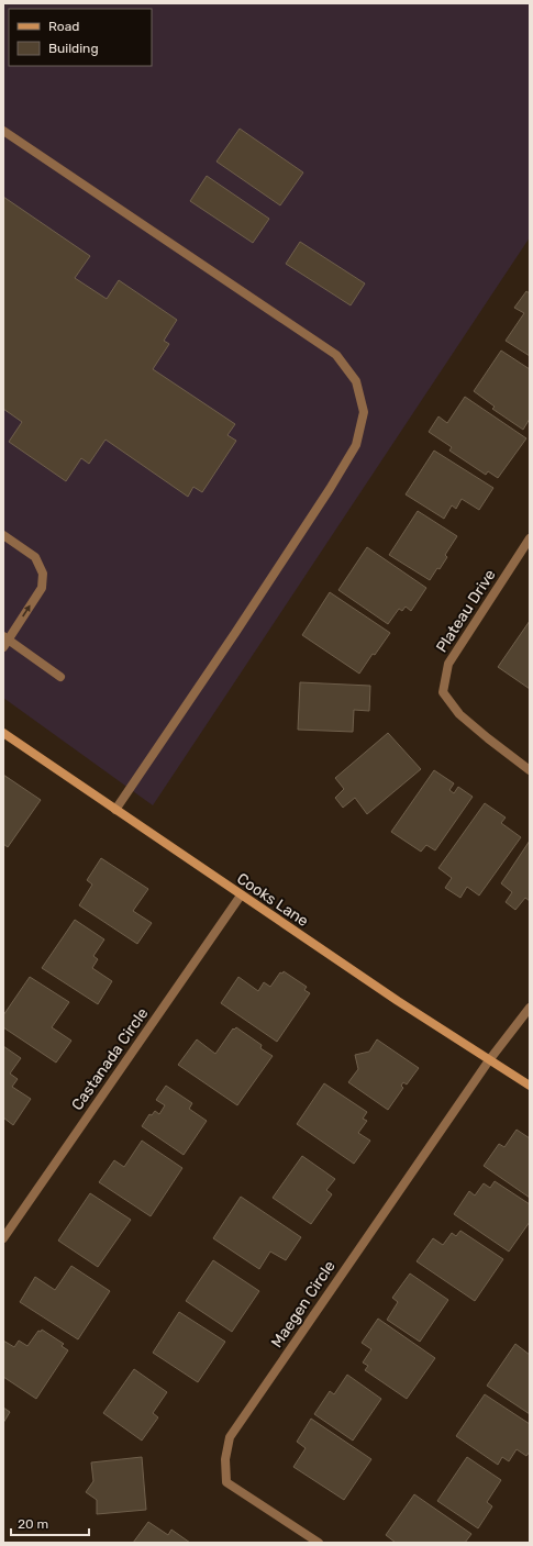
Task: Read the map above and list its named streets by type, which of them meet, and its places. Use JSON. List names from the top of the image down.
{
  "streets": {
    "main road": ["Cooks Lane"],
    "street": ["Plateau Drive", "Castanada Circle", "Maegen Circle"]
  },
  "crossings": [
    ["Cooks Lane", "Castanada Circle"],
    ["Cooks Lane", "Maegen Circle"]
  ],
  "legend": ["Road", "Building"],
  "scale_bar": "20 m"
}
